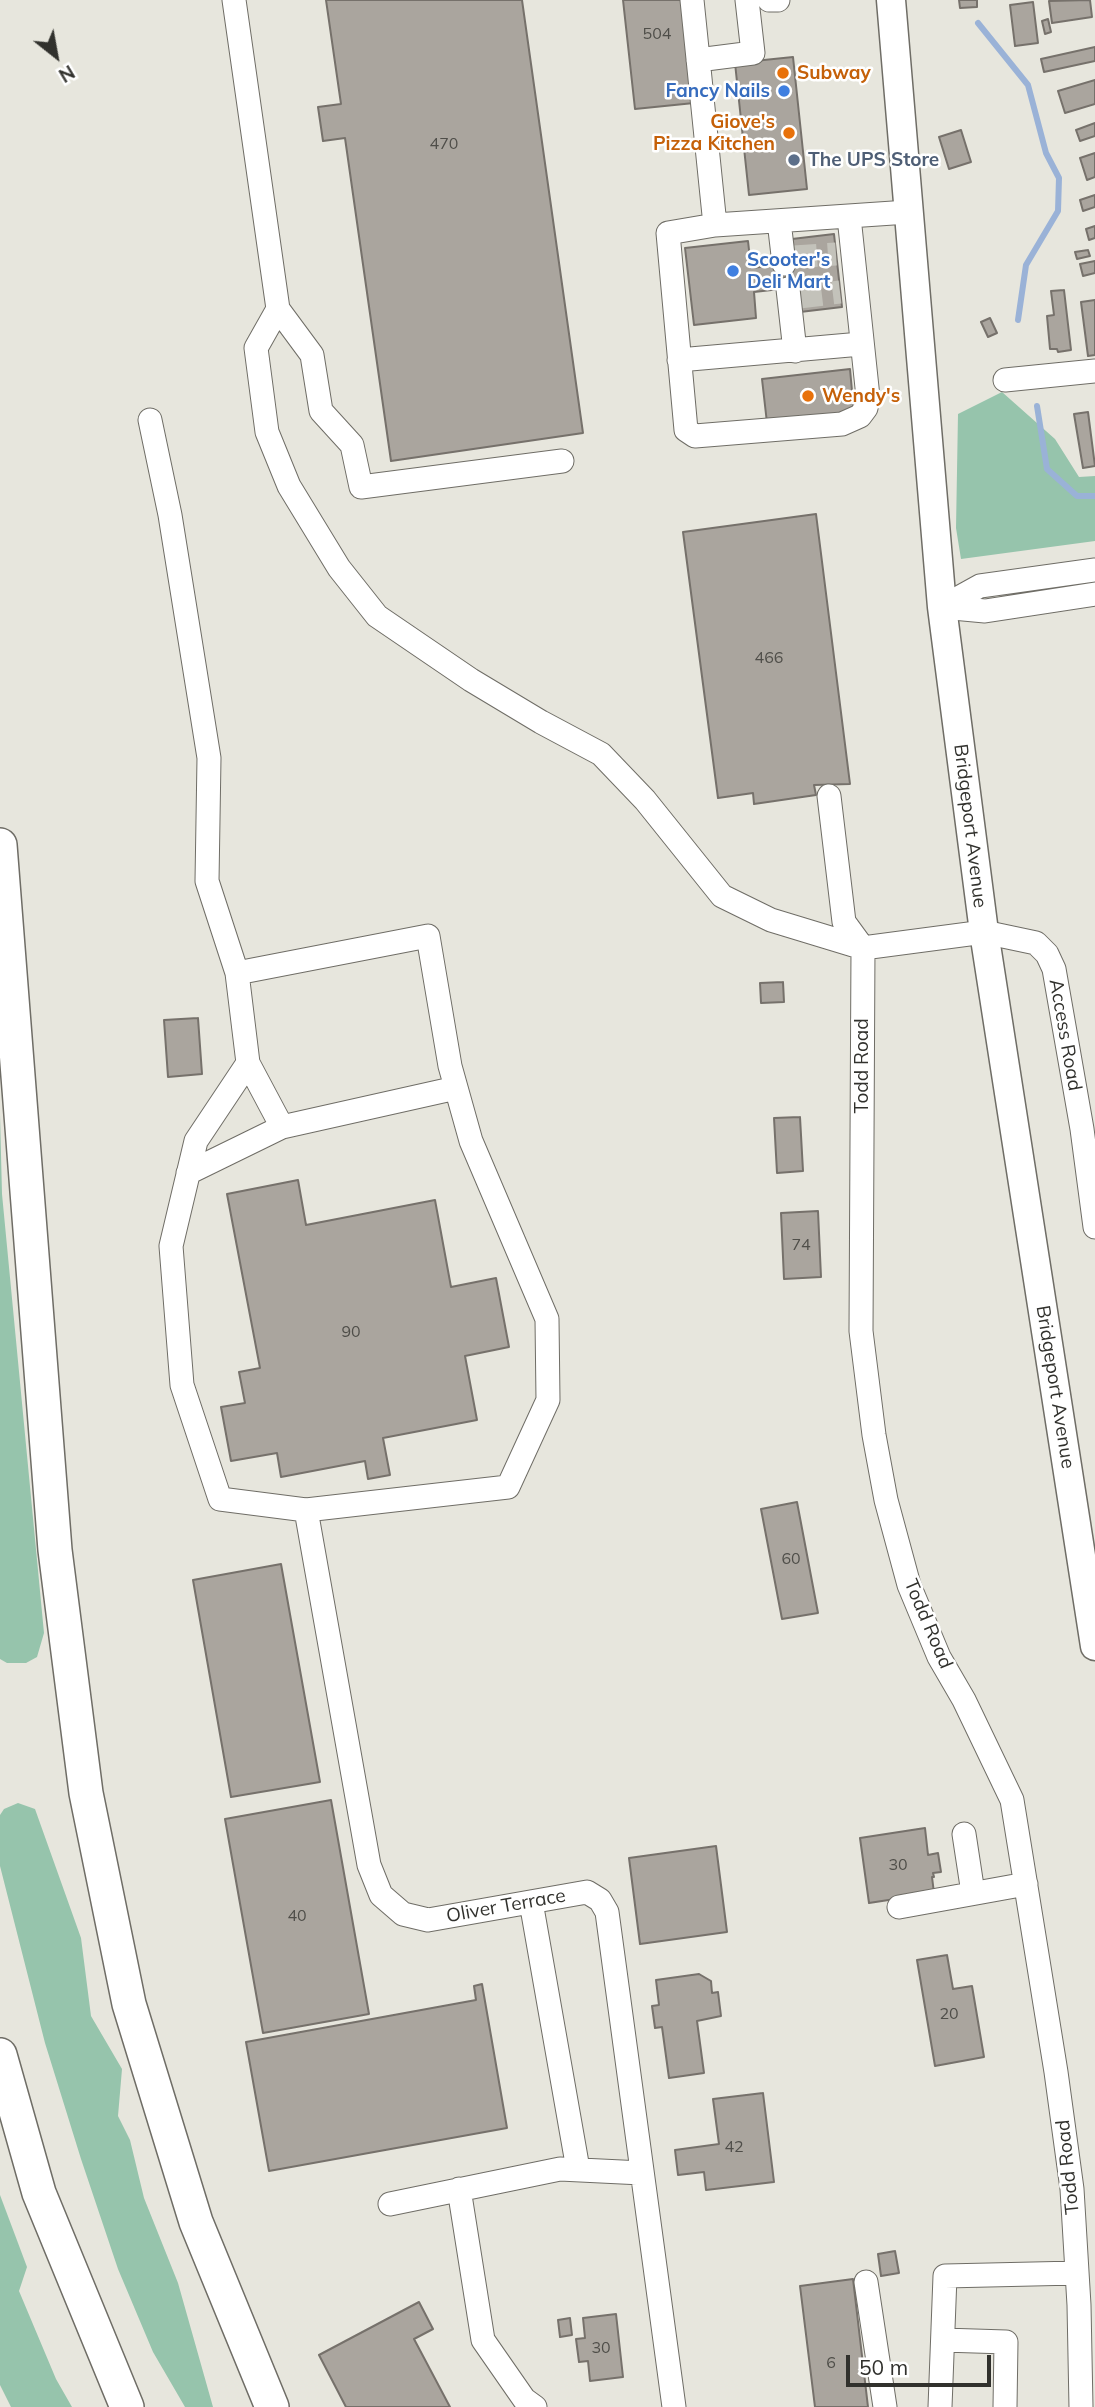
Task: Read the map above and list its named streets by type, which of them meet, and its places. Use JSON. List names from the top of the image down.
{
  "streets": {
    "main road": ["Bridgeport Avenue"],
    "street": ["Access Road", "Todd Road", "Oliver Terrace"]
  },
  "crossings": [
    ["Bridgeport Avenue", "Access Road"]
  ],
  "places": [
    "Subway",
    "Fancy Nails",
    "Giove's Pizza Kitchen",
    "The UPS Store",
    "Scooter's Deli Mart",
    "Wendy's"
  ],
  "house_numbers": [
    "504",
    "470",
    "466",
    "74",
    "90",
    "60",
    "30",
    "40",
    "20",
    "42",
    "30",
    "6"
  ],
  "scale_bar": "50 m",
  "north": "bottom right"
}
